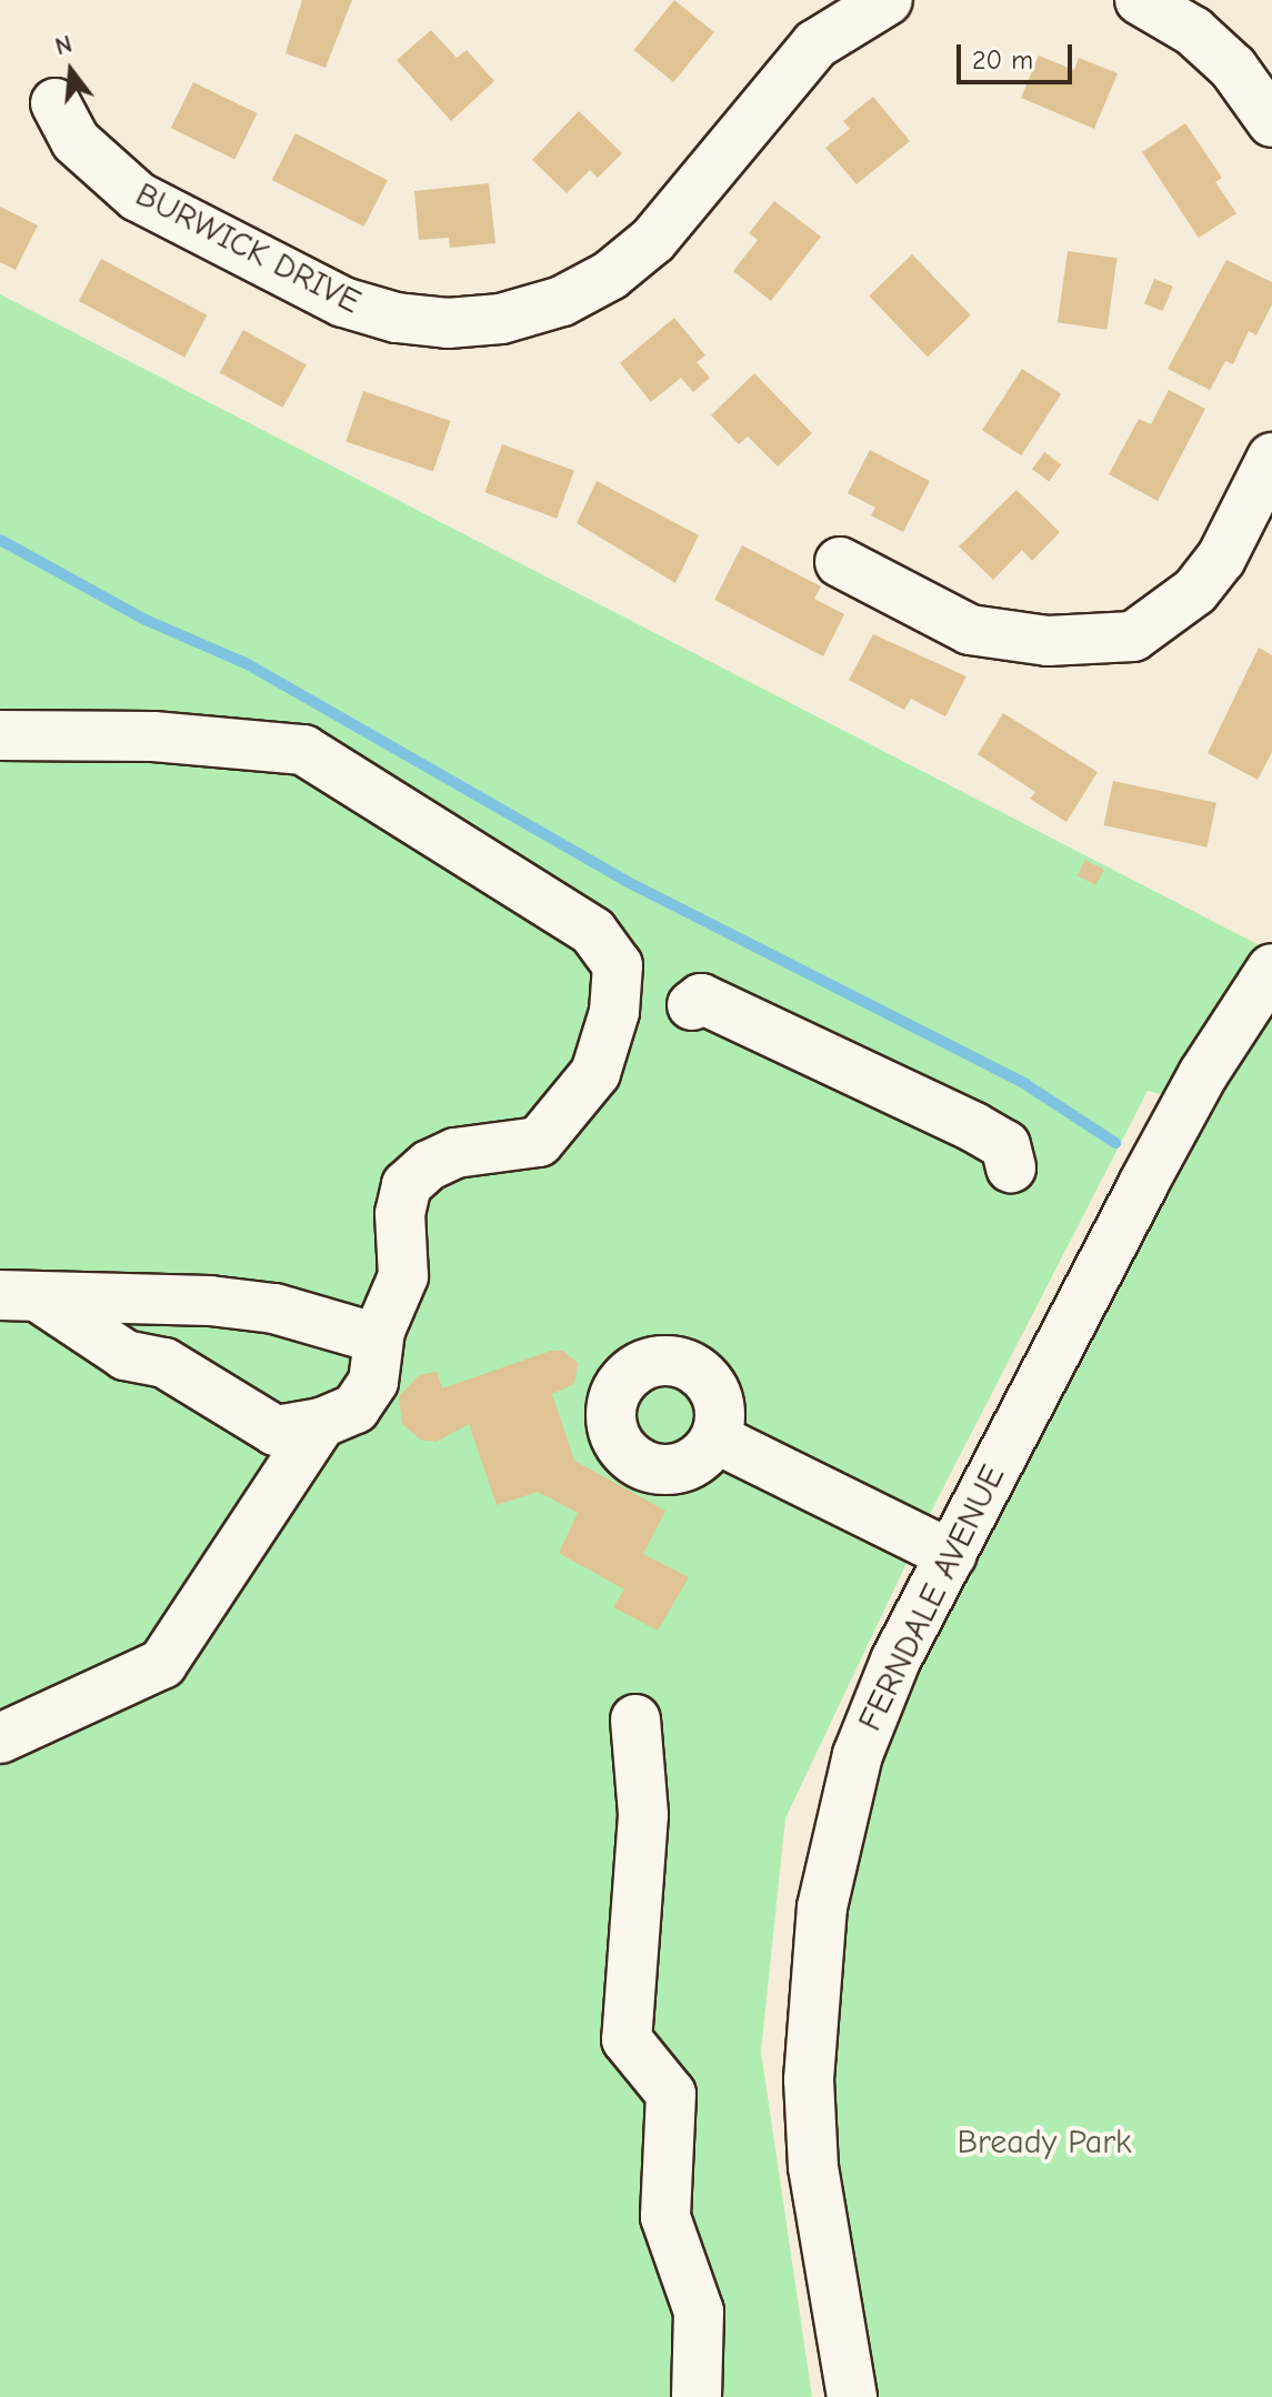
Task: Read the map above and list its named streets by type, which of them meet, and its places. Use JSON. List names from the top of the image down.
{
  "streets": {
    "street": ["BURWICK DRIVE", "FERNDALE AVENUE"]
  },
  "parks": ["Bready Park"],
  "scale_bar": "20 m",
  "north": "top"
}
